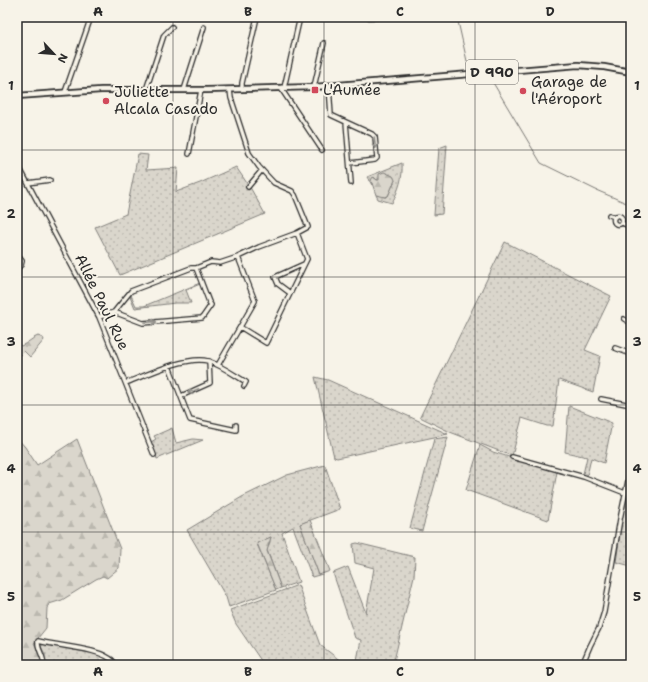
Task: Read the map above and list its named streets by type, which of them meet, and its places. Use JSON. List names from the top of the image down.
{
  "streets": {
    "main road": ["D 990"],
    "street": ["Allée Paul Rue"]
  },
  "places": {
    "transit": ["L'Aumée"],
    "other": ["Garage de l'Aéroport", "Juliette Alcala Casado"]
  },
  "north": "bottom right",
  "grid": {
    "columns": [
      "A",
      "B",
      "C",
      "D"
    ],
    "rows": [
      "1",
      "2",
      "3",
      "4",
      "5"
    ]
  }
}
